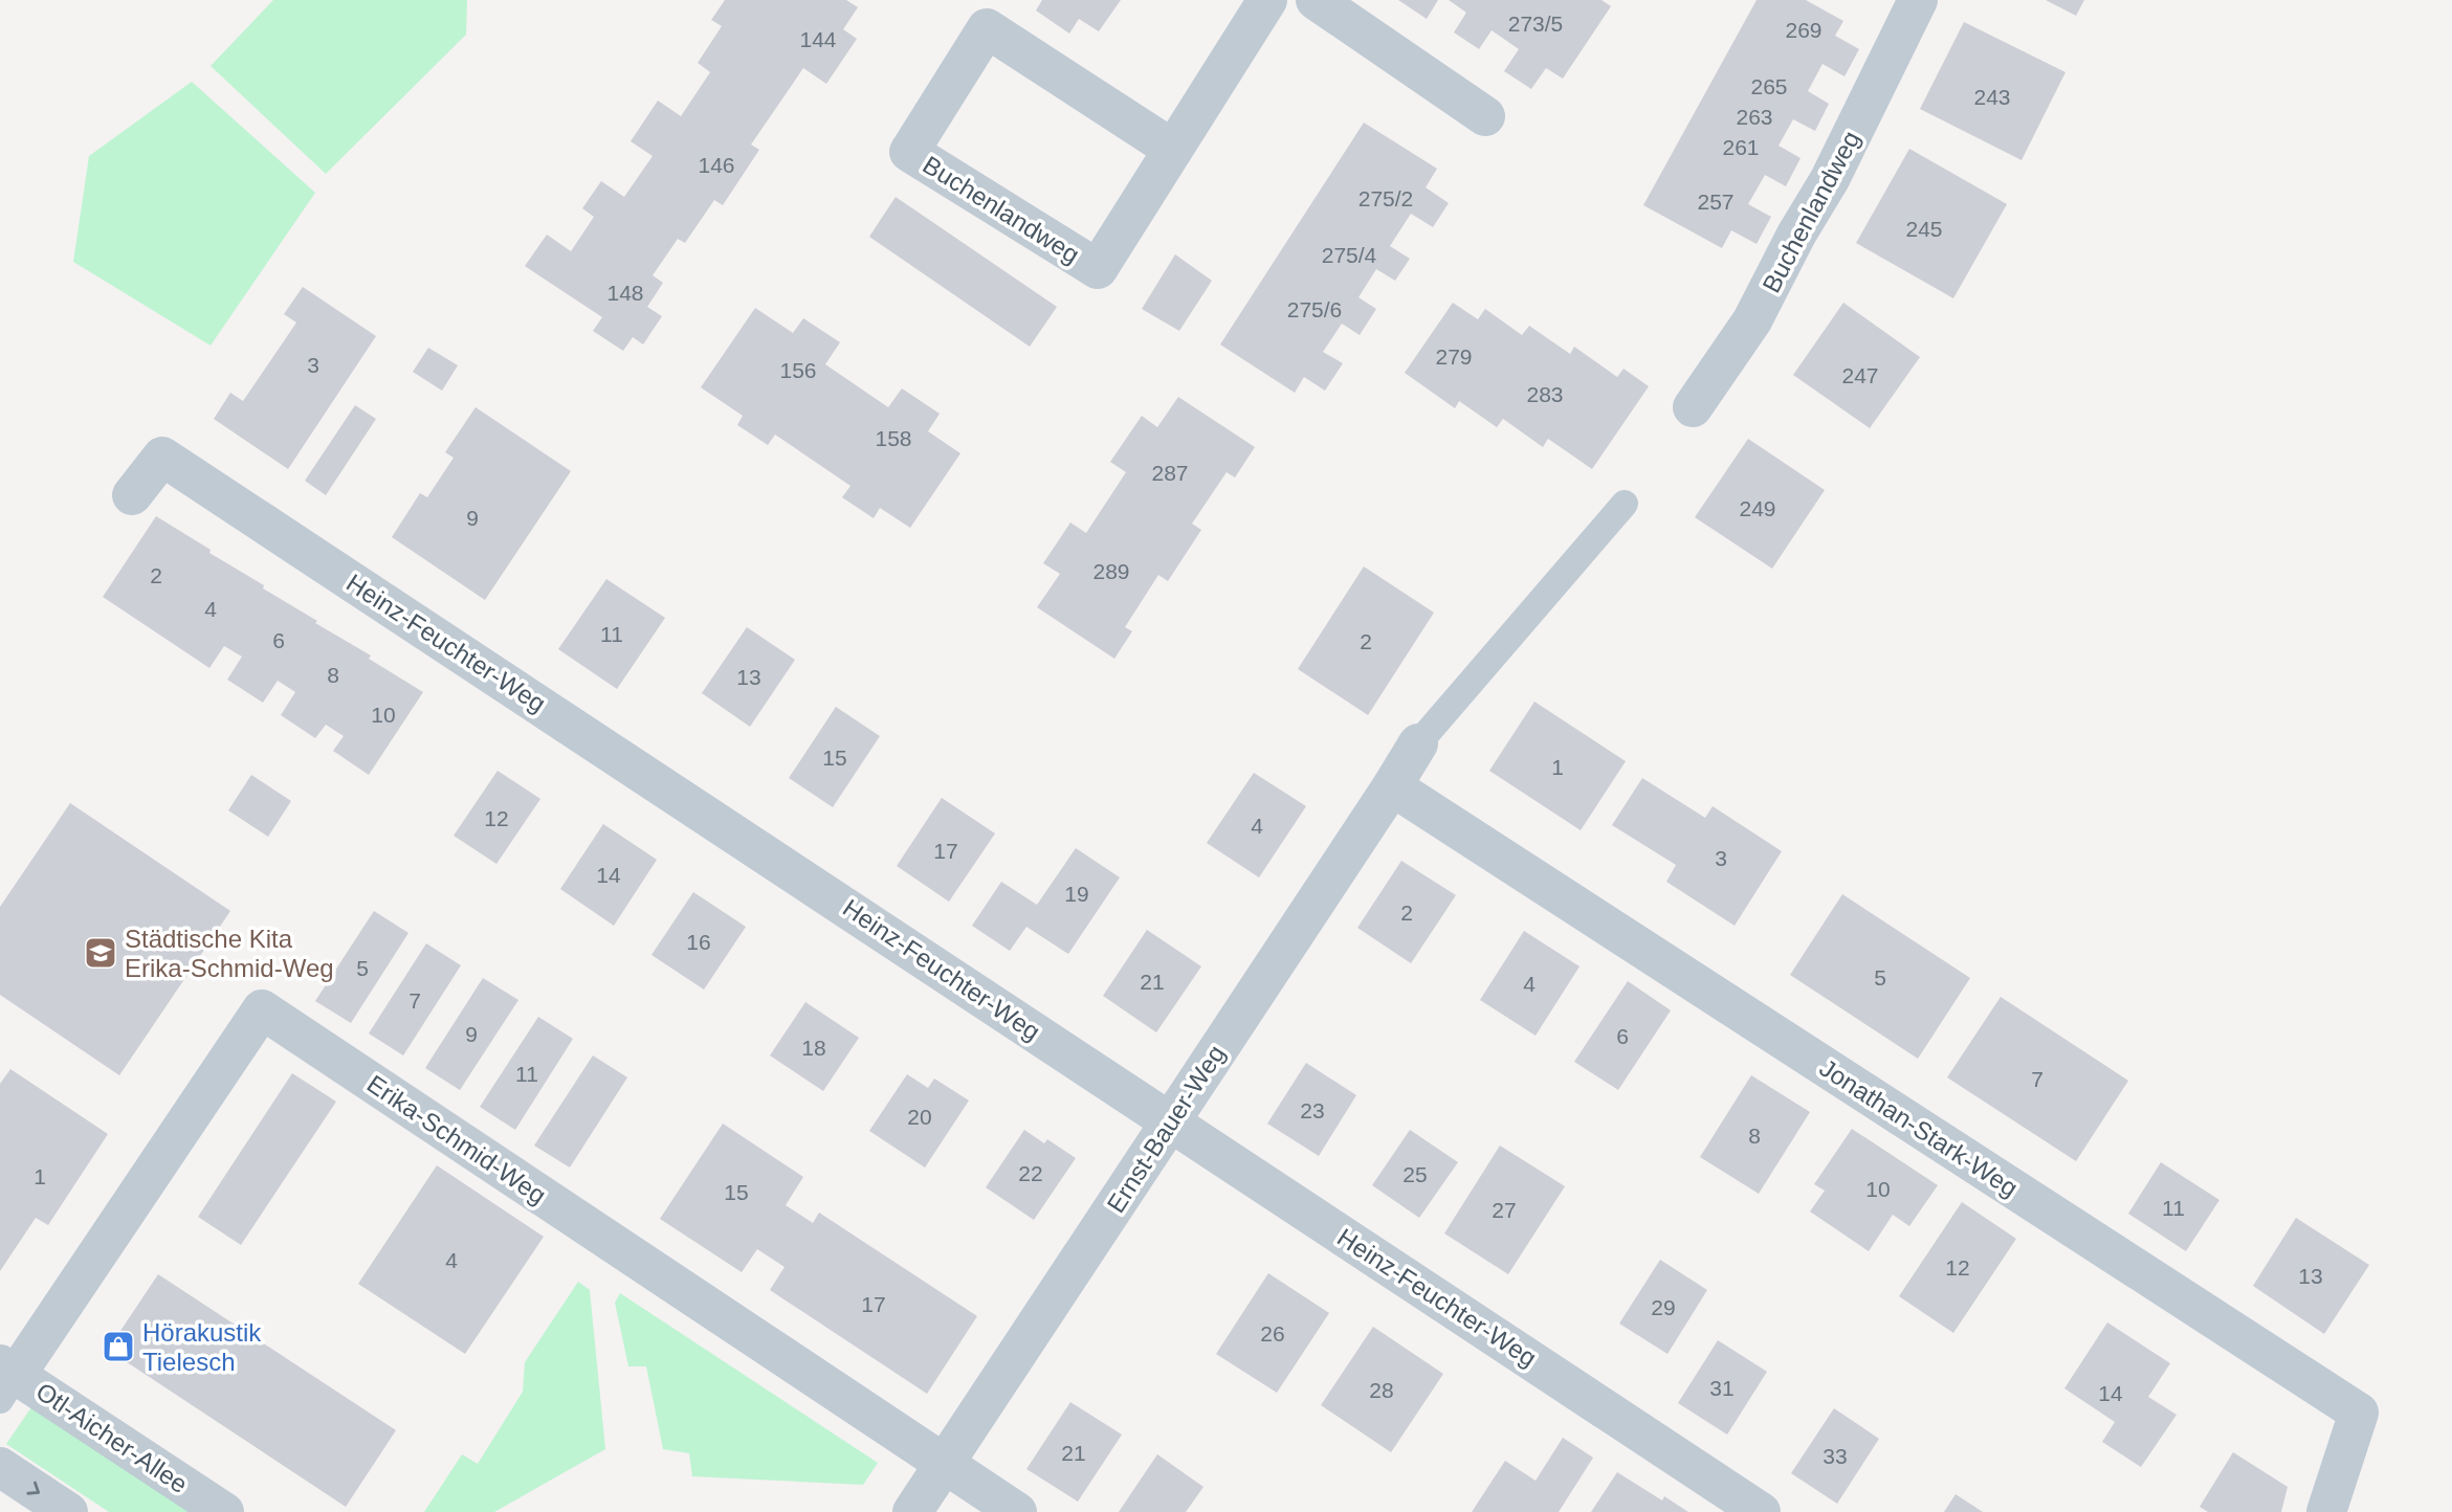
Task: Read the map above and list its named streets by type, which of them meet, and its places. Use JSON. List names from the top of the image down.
{
  "streets": {
    "street": [
      "Buchenlandweg",
      "Heinz-Feuchter-Weg",
      "Jonathan-Stark-Weg",
      "Ernst-Bauer-Weg",
      "Erika-Schmid-Weg",
      "Otl-Aicher-Allee"
    ]
  },
  "crossings": [
    ["Heinz-Feuchter-Weg", "Ernst-Bauer-Weg"],
    ["Jonathan-Stark-Weg", "Ernst-Bauer-Weg"],
    ["Ernst-Bauer-Weg", "Erika-Schmid-Weg"],
    ["Erika-Schmid-Weg", "Otl-Aicher-Allee"]
  ],
  "places": {
    "school or university": ["Städtische Kita Erika-Schmid-Weg"],
    "shop": ["Hörakustik Tielesch"]
  },
  "house_numbers": [
    "273/5",
    "269",
    "144",
    "265",
    "243",
    "263",
    "261",
    "146",
    "275/2",
    "257",
    "245",
    "275/4",
    "148",
    "275/6",
    "279",
    "3",
    "156",
    "247",
    "283",
    "158",
    "287",
    "249",
    "9",
    "289",
    "2",
    "4",
    "11",
    "6",
    "2",
    "8",
    "13",
    "10",
    "15",
    "1",
    "12",
    "4",
    "17",
    "3",
    "14",
    "19",
    "2",
    "16",
    "5",
    "5",
    "21",
    "4",
    "7",
    "9",
    "6",
    "18",
    "11",
    "7",
    "23",
    "20",
    "8",
    "22",
    "25",
    "1",
    "10",
    "15",
    "11",
    "27",
    "4",
    "12",
    "13",
    "17",
    "29",
    "26",
    "31",
    "28",
    "14",
    "21",
    "33"
  ]
}
